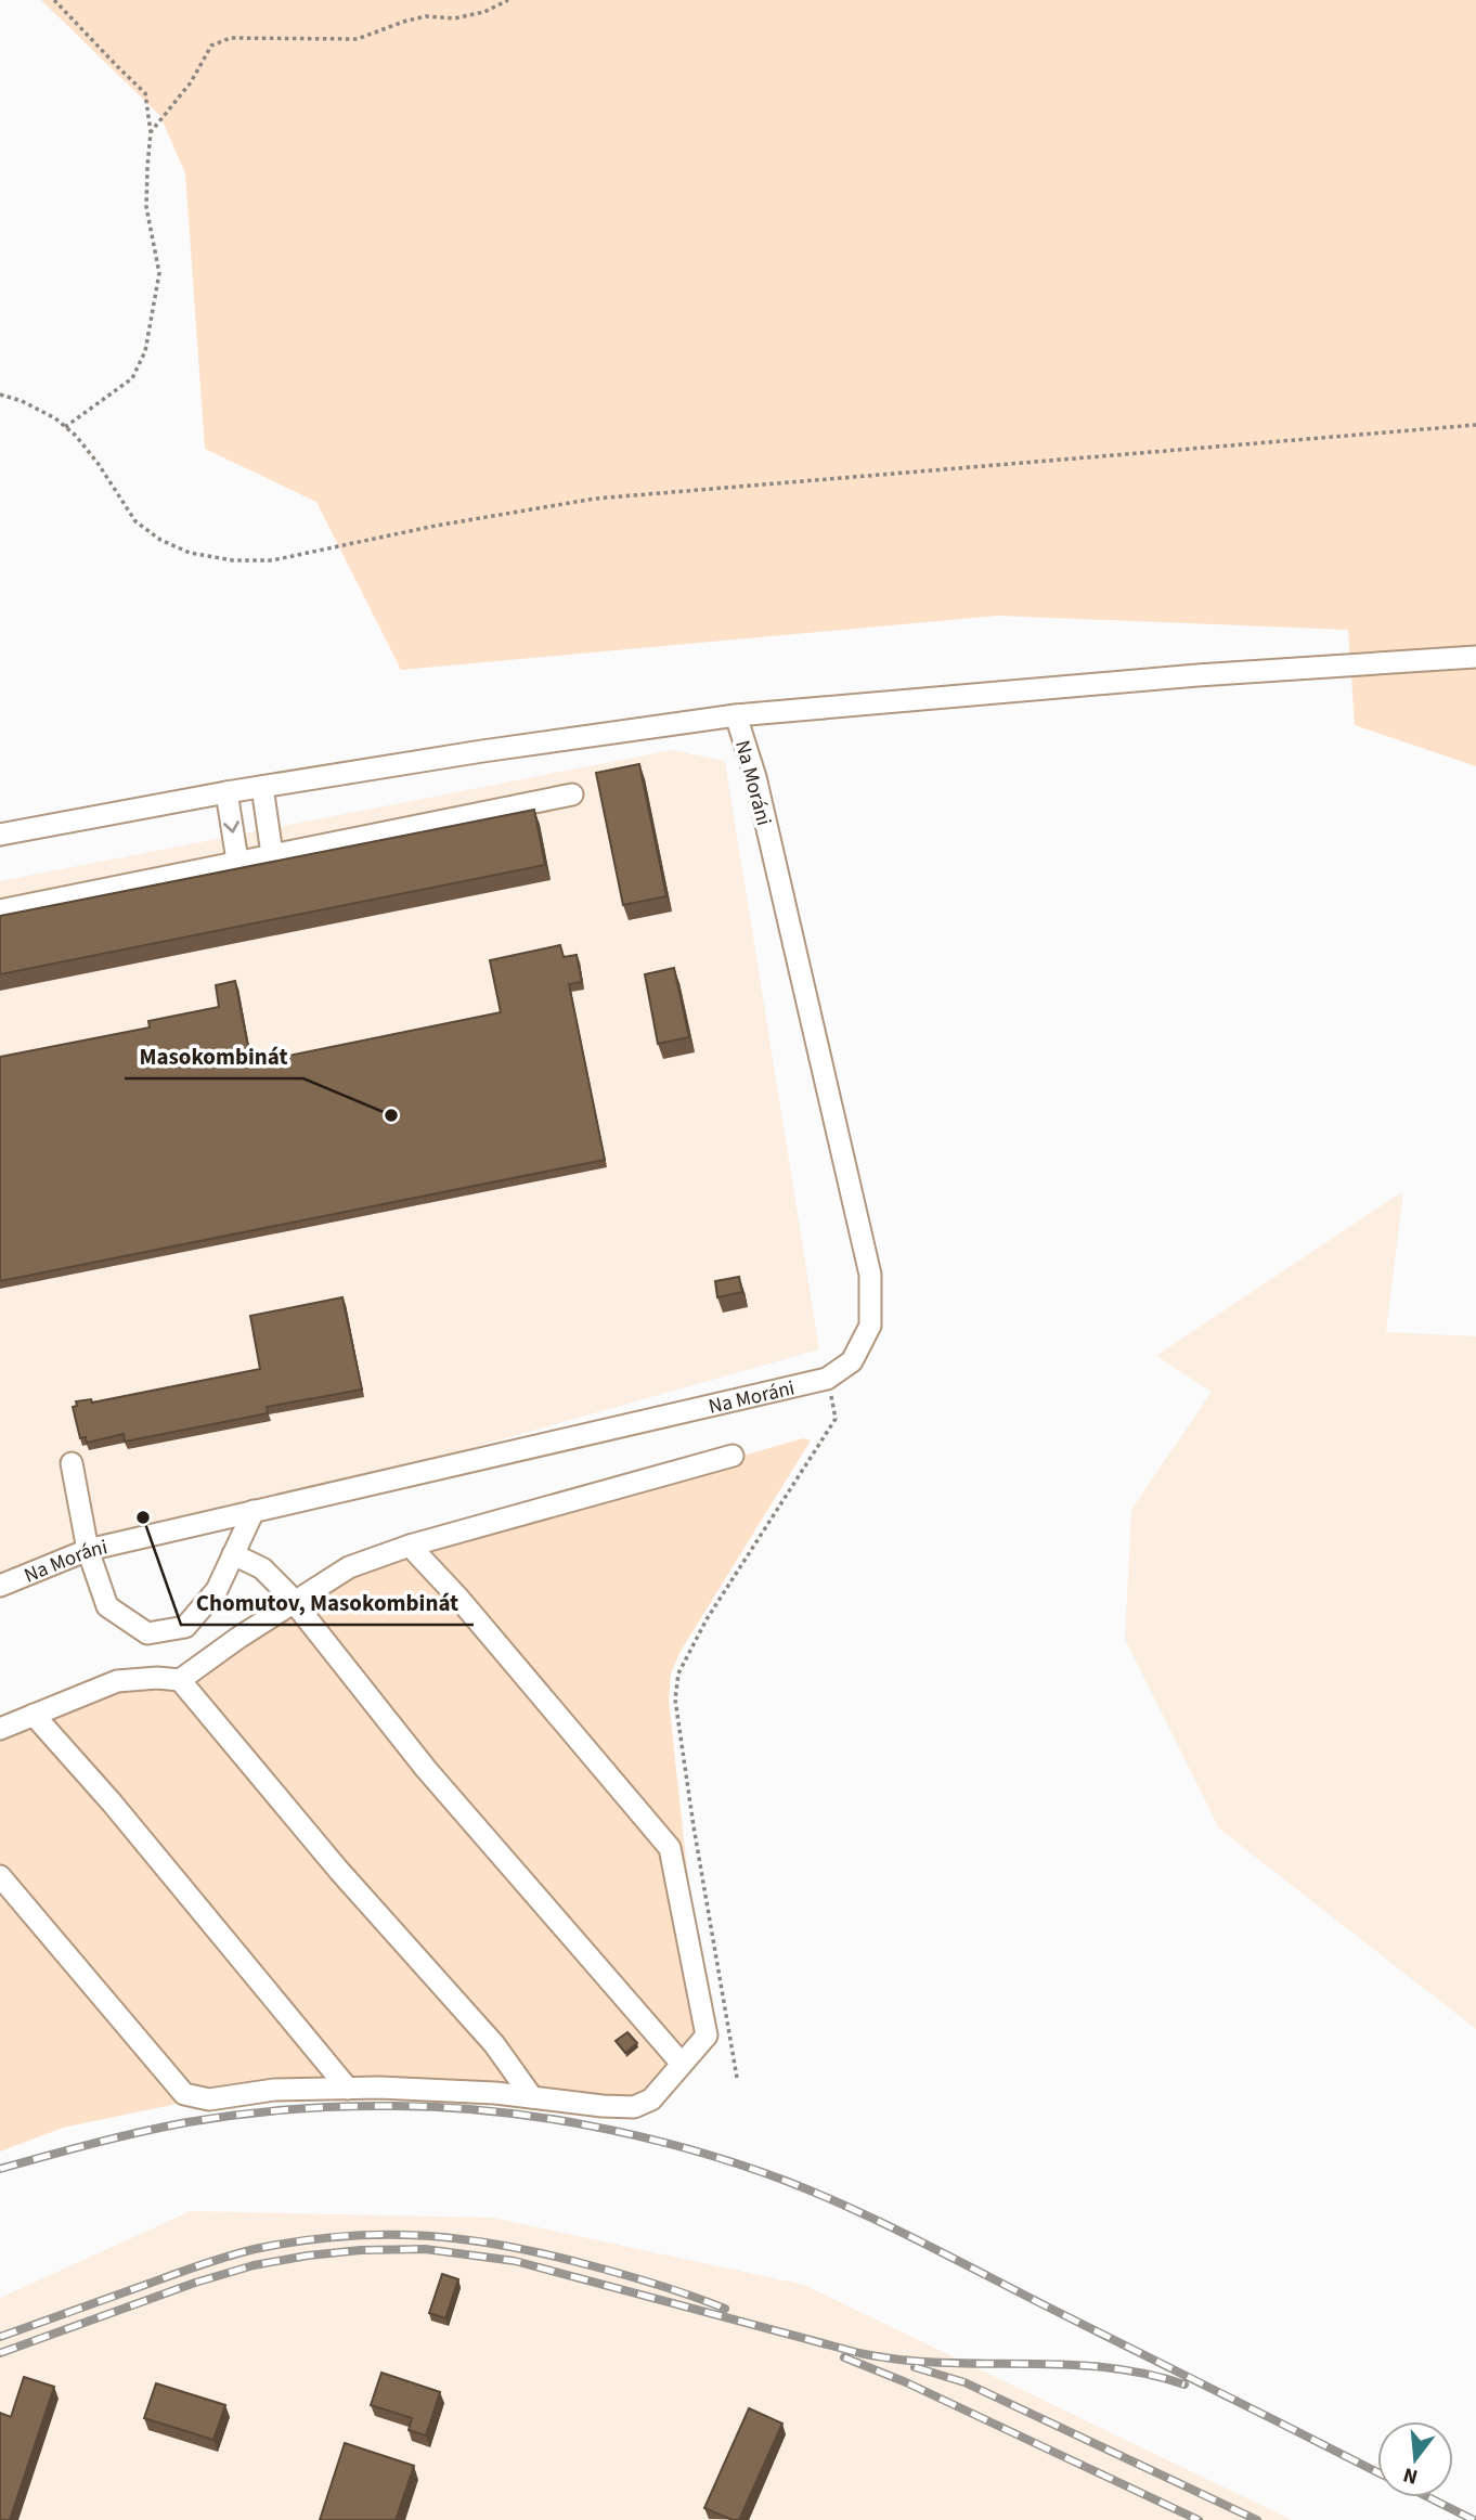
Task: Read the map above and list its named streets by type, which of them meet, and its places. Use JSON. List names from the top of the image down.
{
  "streets": {
    "street": ["Na Moráni"]
  },
  "places": ["Masokombinát", "Chomutov, Masokombinát"],
  "north": "bottom"
}
